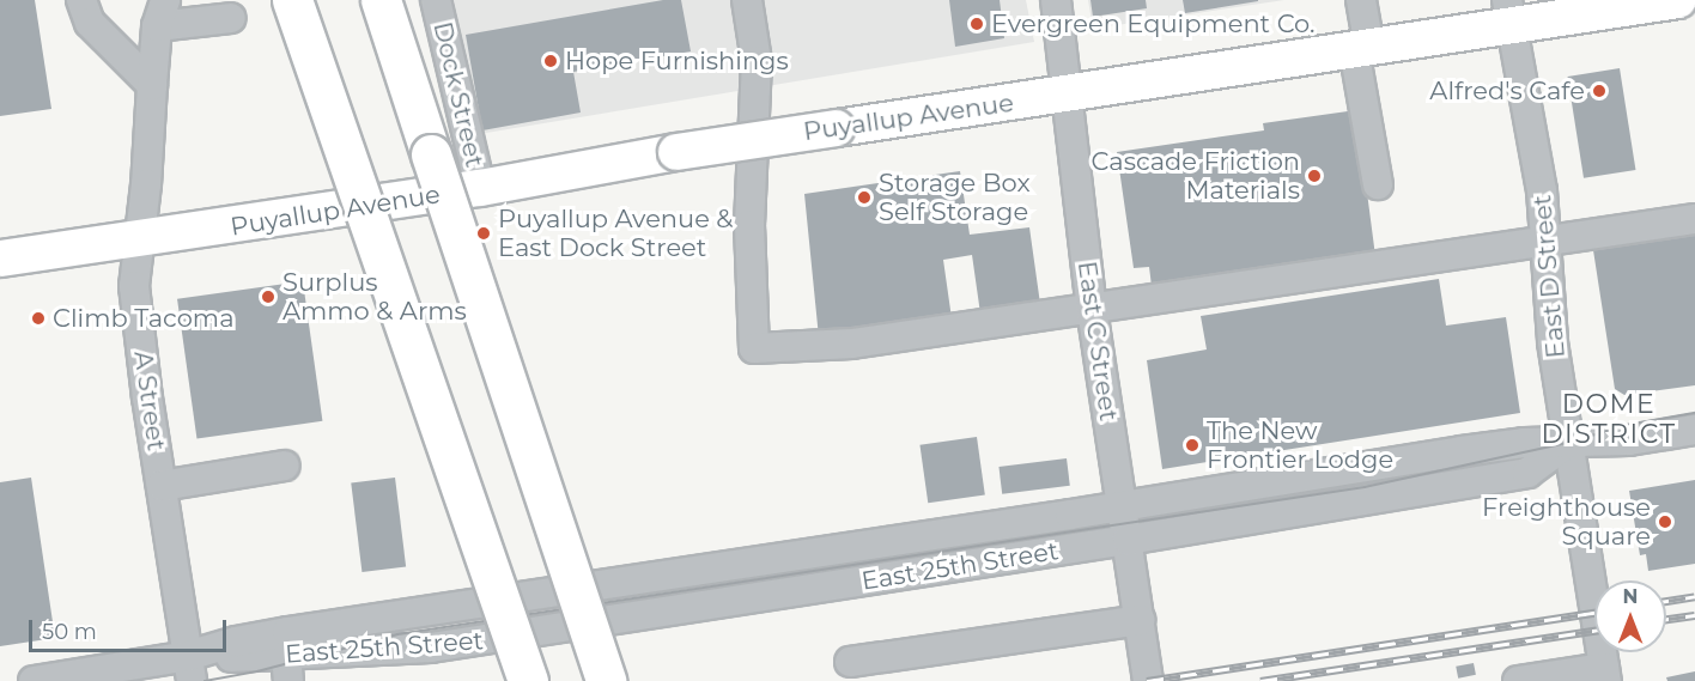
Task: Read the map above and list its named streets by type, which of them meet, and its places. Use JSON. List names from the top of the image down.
{
  "streets": {
    "main road": ["Puyallup Avenue"],
    "street": [
      "Dock Street",
      "East D Street",
      "East C Street",
      "A Street",
      "East 25th Street"
    ]
  },
  "crossings": [
    ["Dock Street", "Puyallup Avenue"],
    ["Puyallup Avenue", "East D Street"],
    ["Puyallup Avenue", "East C Street"],
    ["Puyallup Avenue", "A Street"],
    ["East D Street", "East 25th Street"],
    ["East C Street", "East 25th Street"],
    ["A Street", "East 25th Street"]
  ],
  "districts": ["DOME DISTRICT"],
  "places": [
    "Evergreen Equipment Co.",
    "Hope Furnishings",
    "Alfred's Cafe",
    "Cascade Friction Materials",
    "Storage Box Self Storage",
    "Puyallup Avenue & East Dock Street",
    "Surplus Ammo & Arms",
    "Climb Tacoma",
    "The New Frontier Lodge",
    "Freighthouse Square"
  ],
  "scale_bar": "50 m",
  "north": "top"
}
